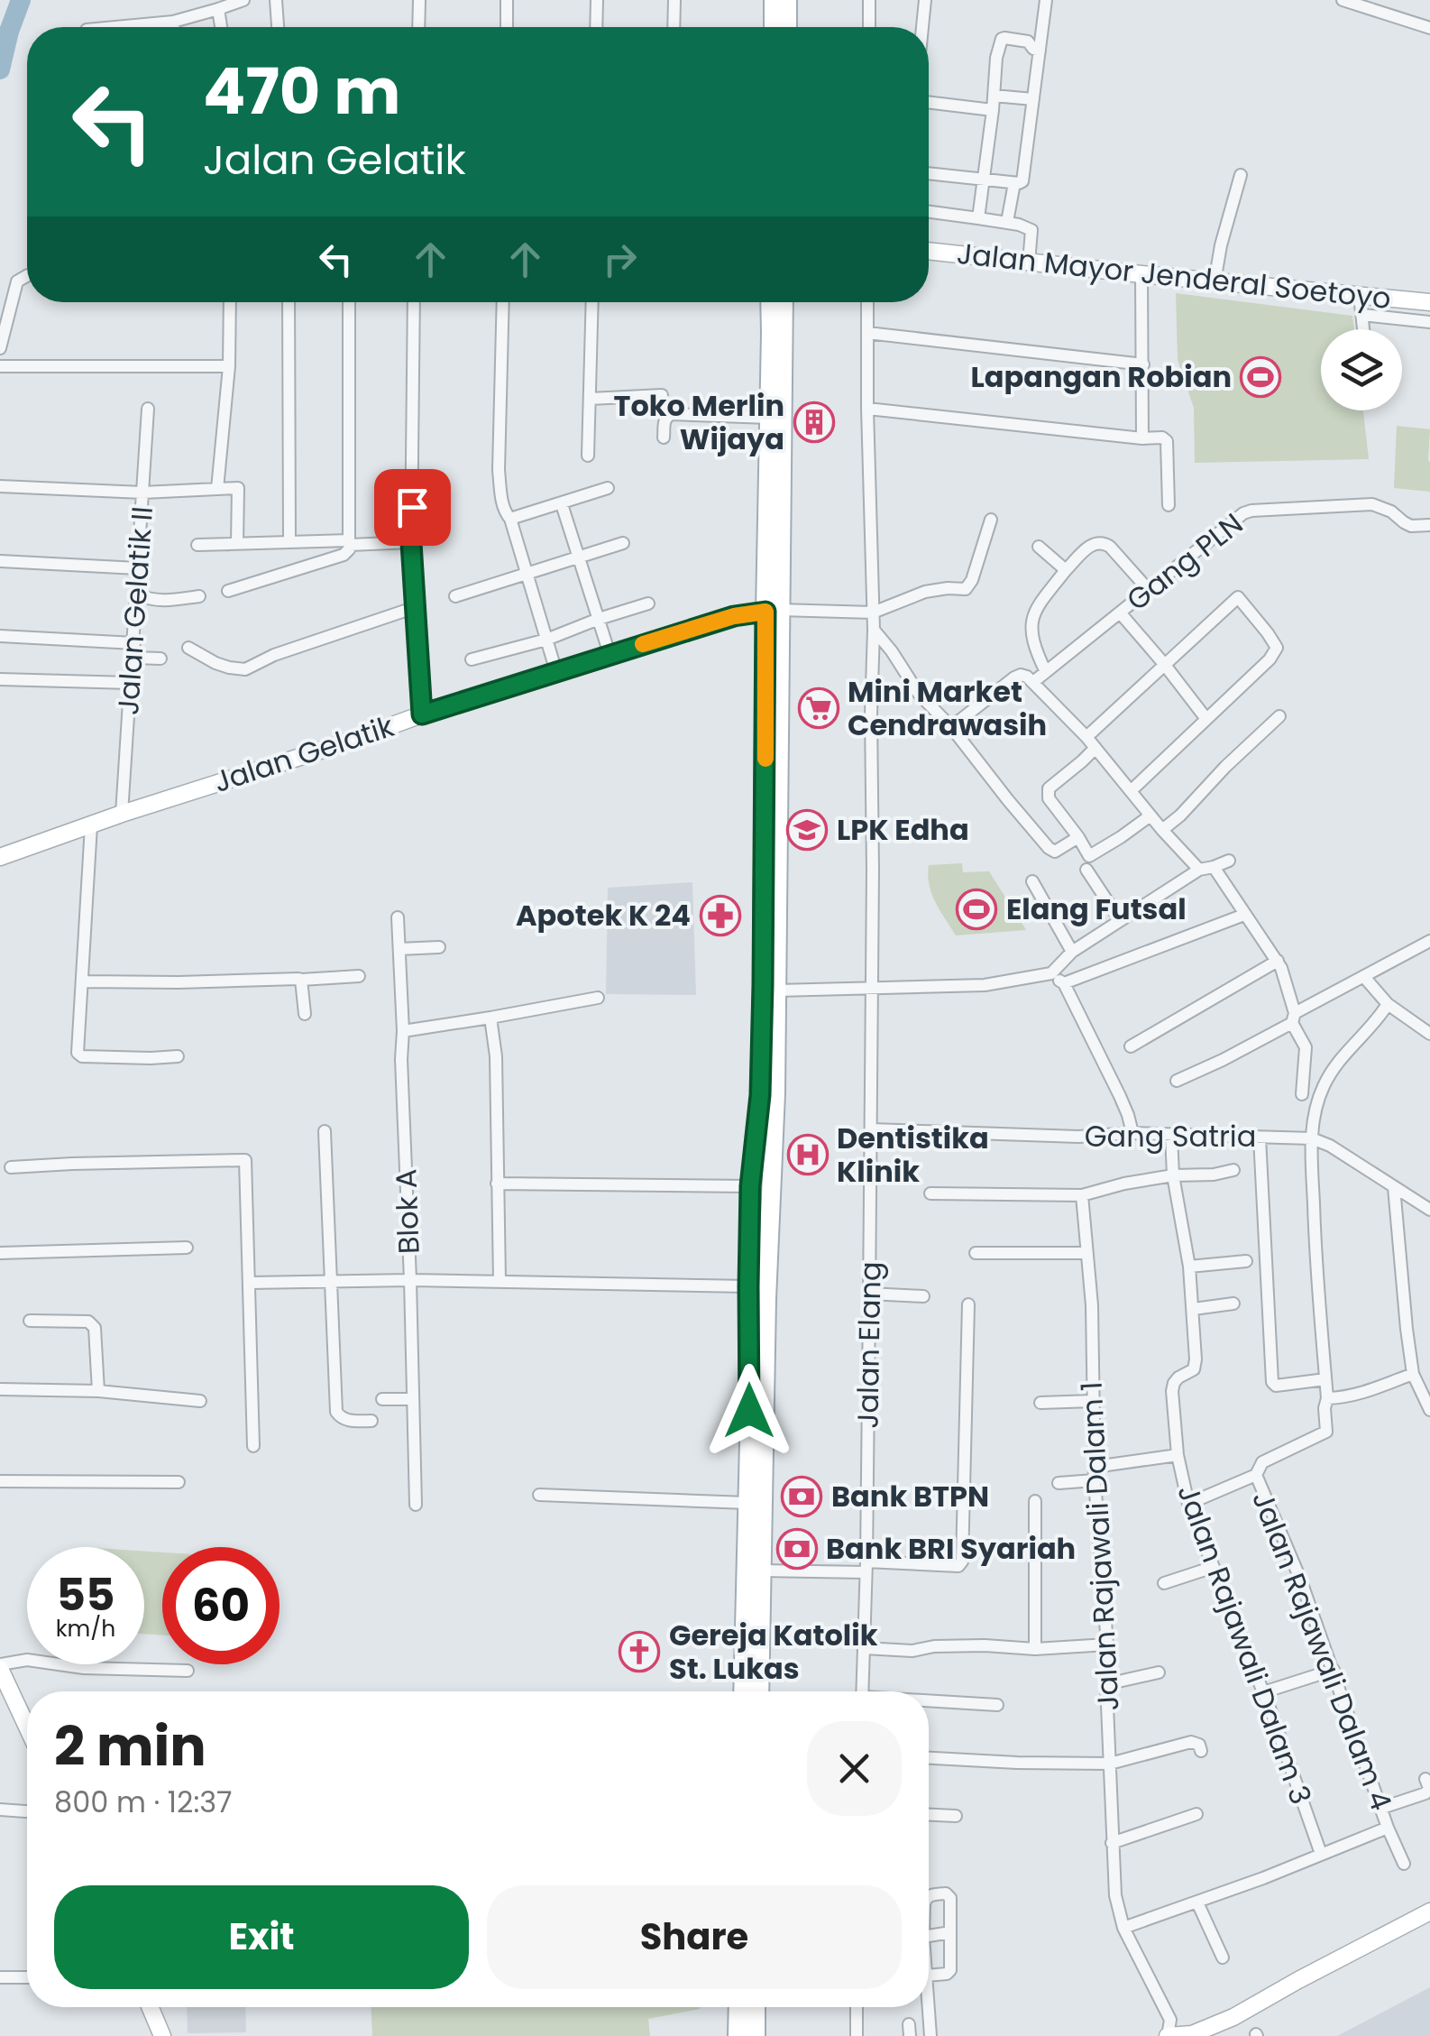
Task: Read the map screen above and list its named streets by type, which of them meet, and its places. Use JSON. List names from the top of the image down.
{
  "streets": {
    "street": [
      "Jalan Mayor Jenderal Soetoyo",
      "Gang PLN",
      "Jalan Gelatik II",
      "Jalan Gelatik",
      "Gang Satria",
      "Blok A",
      "Jalan Elang",
      "Jalan Rajawali Dalam 1",
      "Jalan Rajawali Dalam 3",
      "Jalan Rajawali Dalam 4"
    ]
  },
  "crossings": [
    ["Jalan Gelatik II", "Jalan Gelatik"],
    ["Gang Satria", "Jalan Elang"],
    ["Gang Satria", "Jalan Rajawali Dalam 3"]
  ],
  "places": {
    "sports": ["Lapangan Robian", "Elang Futsal"],
    "building": ["Toko Merlin Wijaya"],
    "supermarket": ["Mini Market Cendrawasih"],
    "school or university": ["LPK Edha"],
    "pharmacy": ["Apotek K 24"],
    "hospital": ["Dentistika Klinik"],
    "bank": ["Bank BTPN", "Bank BRI Syariah"],
    "church": ["Gereja Katolik St. Lukas"]
  },
  "page": {
    "turn": ["470 m", "Jalan Gelatik"],
    "speed": "55 km/h",
    "limit": "60",
    "heading": ["2 min", "800 m · 12:37"],
    "buttons": ["Exit", "Share"]
  }
}
